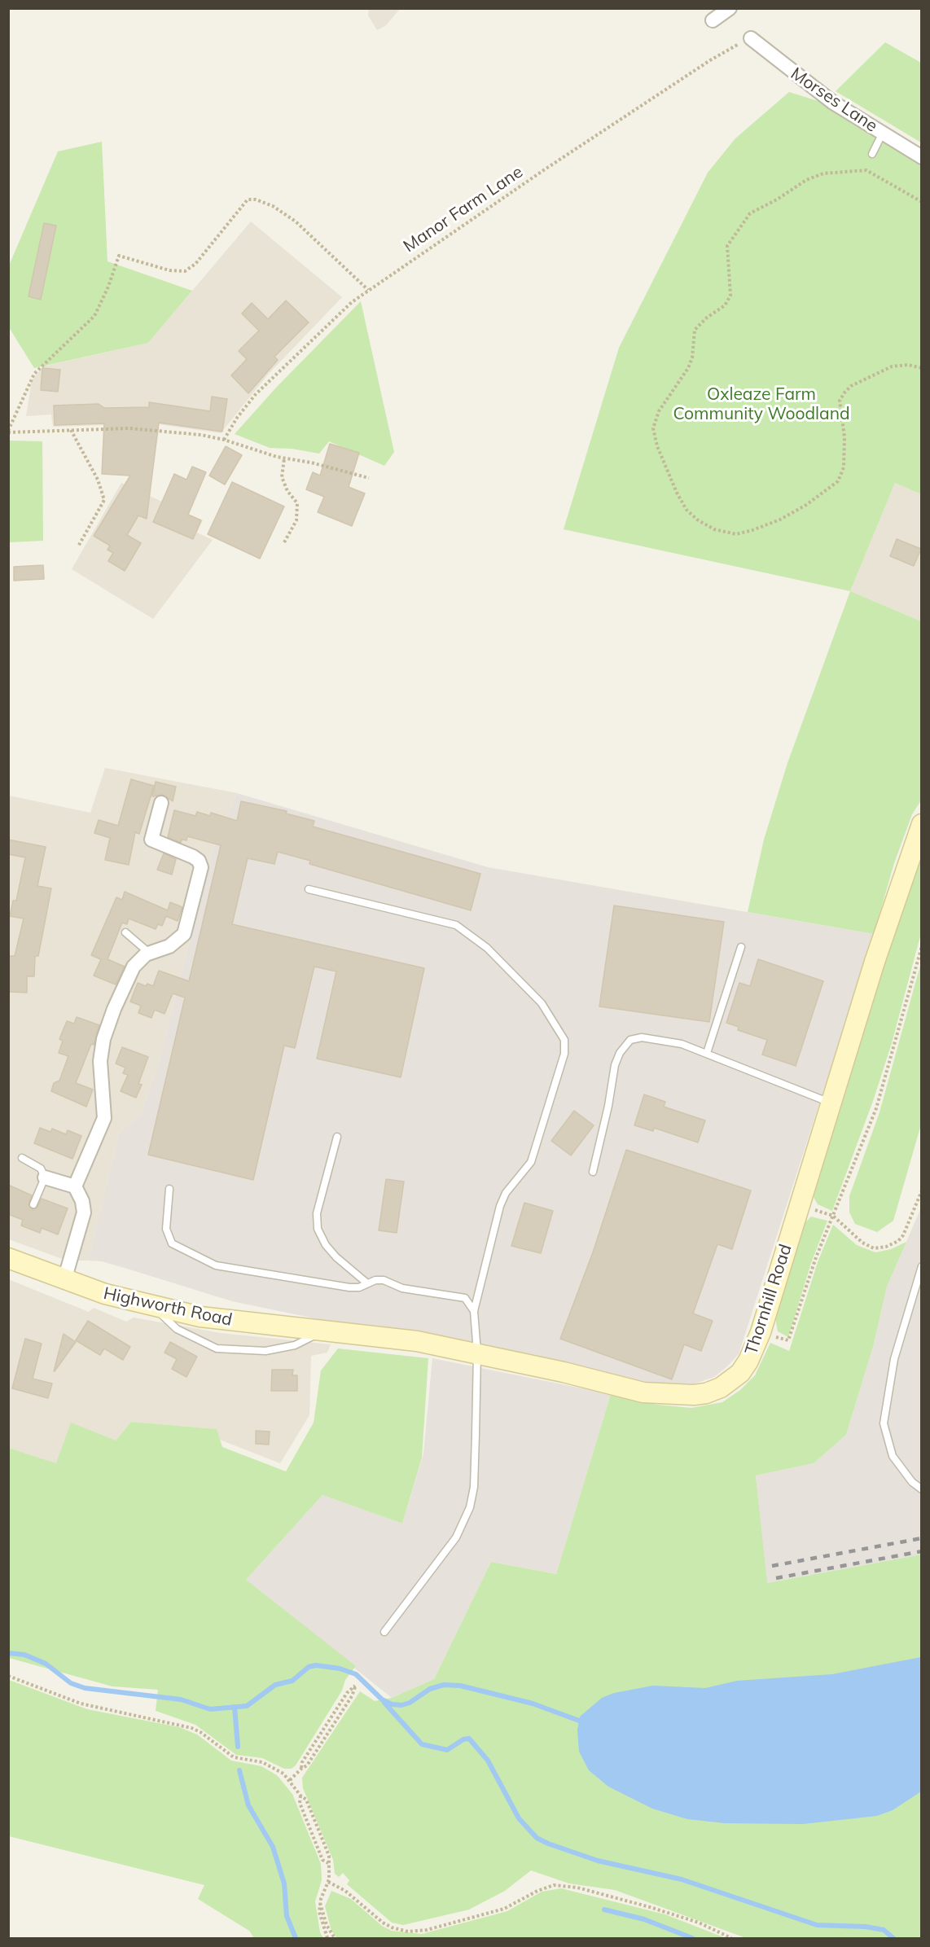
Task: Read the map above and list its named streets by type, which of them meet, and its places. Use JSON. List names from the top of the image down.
{
  "streets": {
    "street": ["Morses Lane", "Thornhill Road", "Highworth Road"],
    "path": ["Manor Farm Lane"]
  },
  "crossings": [
    ["Morses Lane", "Manor Farm Lane"],
    ["Thornhill Road", "Highworth Road"]
  ],
  "parks": ["Oxleaze Farm Community Woodland"]
}
